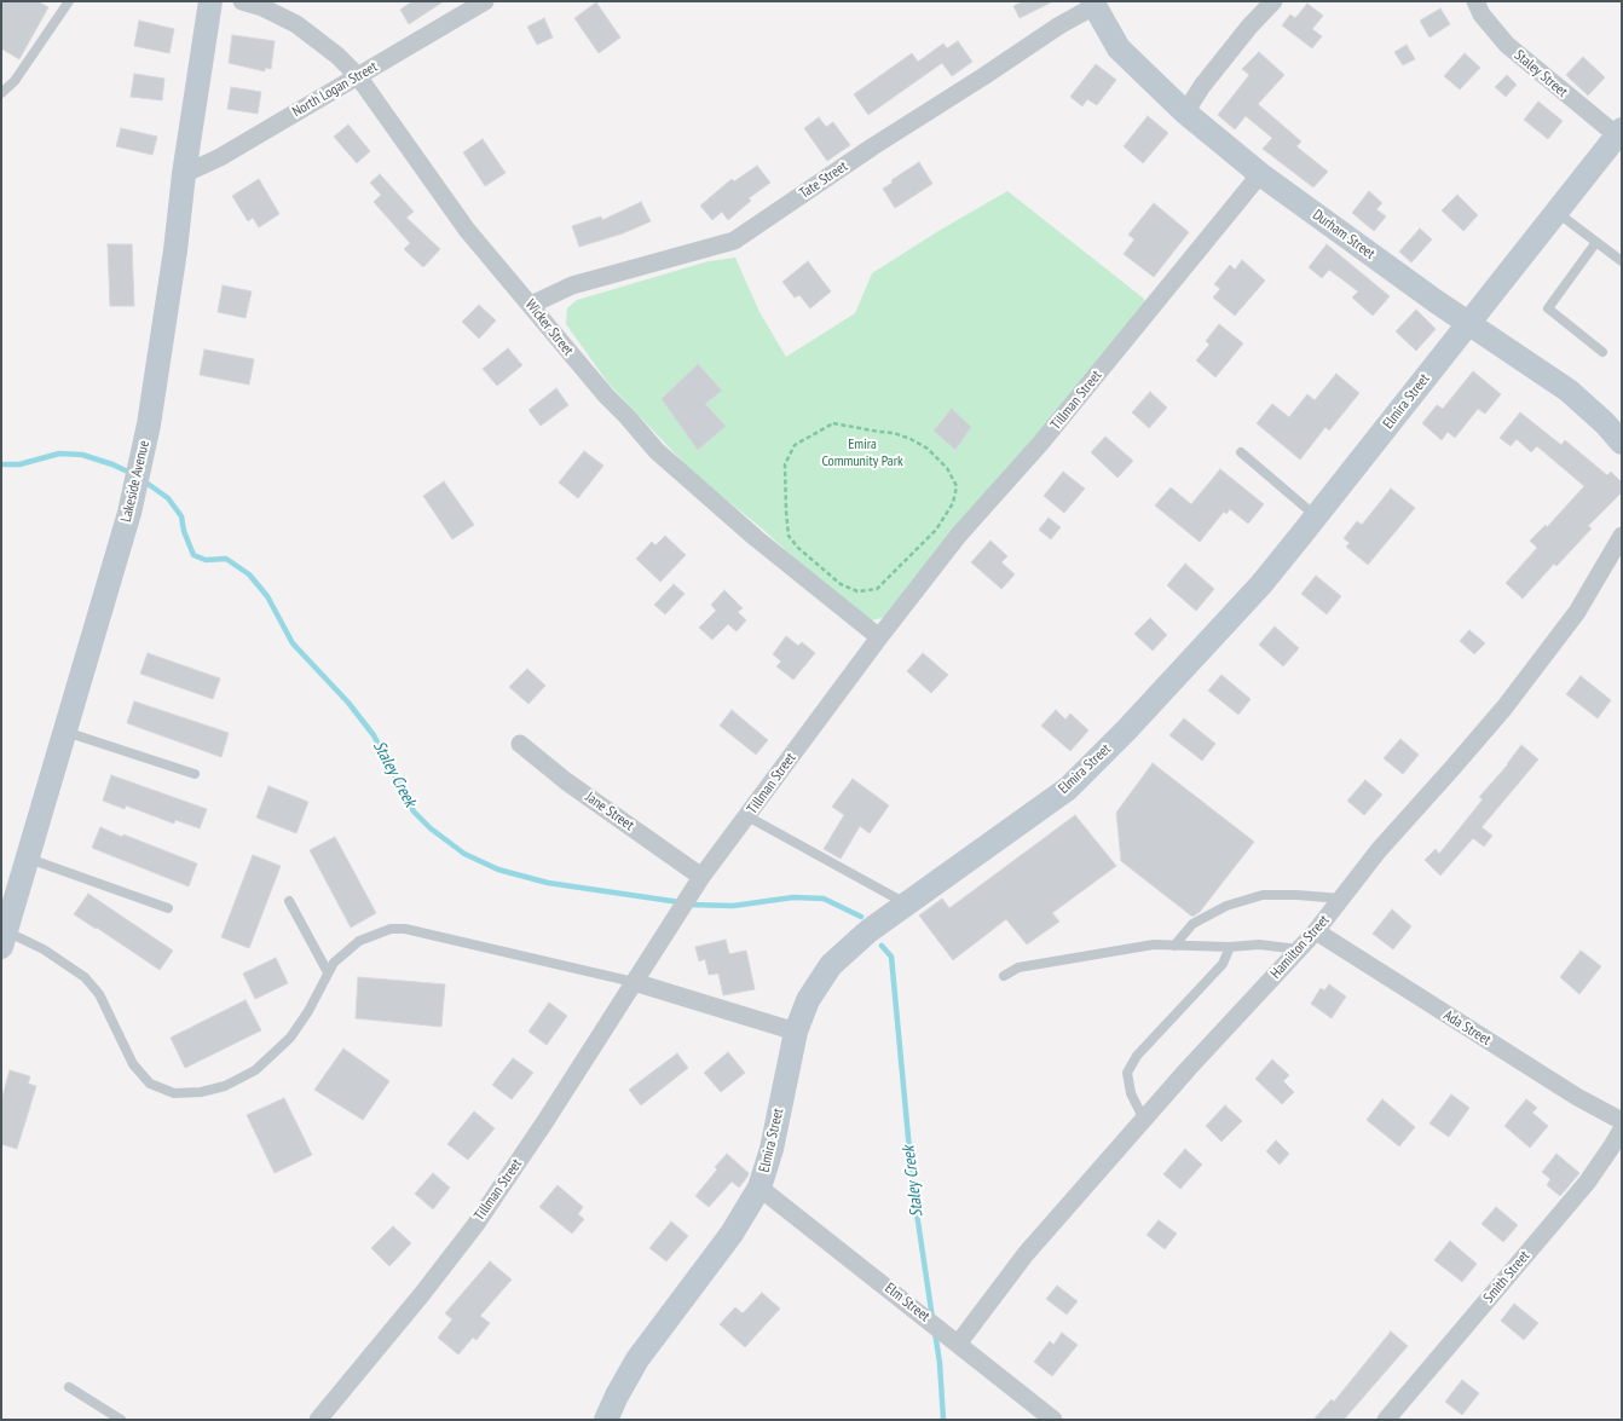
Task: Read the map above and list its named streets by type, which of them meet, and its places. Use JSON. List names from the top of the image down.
{
  "streets": {
    "street": [
      "Staley Street",
      "North Logan Street",
      "Tate Street",
      "Durham Street",
      "Wicker Street",
      "Tillman Street",
      "Elmira Street",
      "Lakeside Avenue",
      "Jane Street",
      "Hamilton Street",
      "Ada Street",
      "Smith Street",
      "Elm Street"
    ]
  },
  "crossings": [
    ["Staley Street", "Elmira Street"],
    ["North Logan Street", "Wicker Street"],
    ["North Logan Street", "Lakeside Avenue"],
    ["Tate Street", "Durham Street"],
    ["Tate Street", "Wicker Street"],
    ["Durham Street", "Tillman Street"],
    ["Durham Street", "Elmira Street"],
    ["Wicker Street", "Tillman Street"],
    ["Tillman Street", "Jane Street"],
    ["Elmira Street", "Elm Street"],
    ["Hamilton Street", "Ada Street"],
    ["Hamilton Street", "Elm Street"]
  ],
  "water": ["Staley Creek"],
  "parks": ["Emira Community Park"]
}
